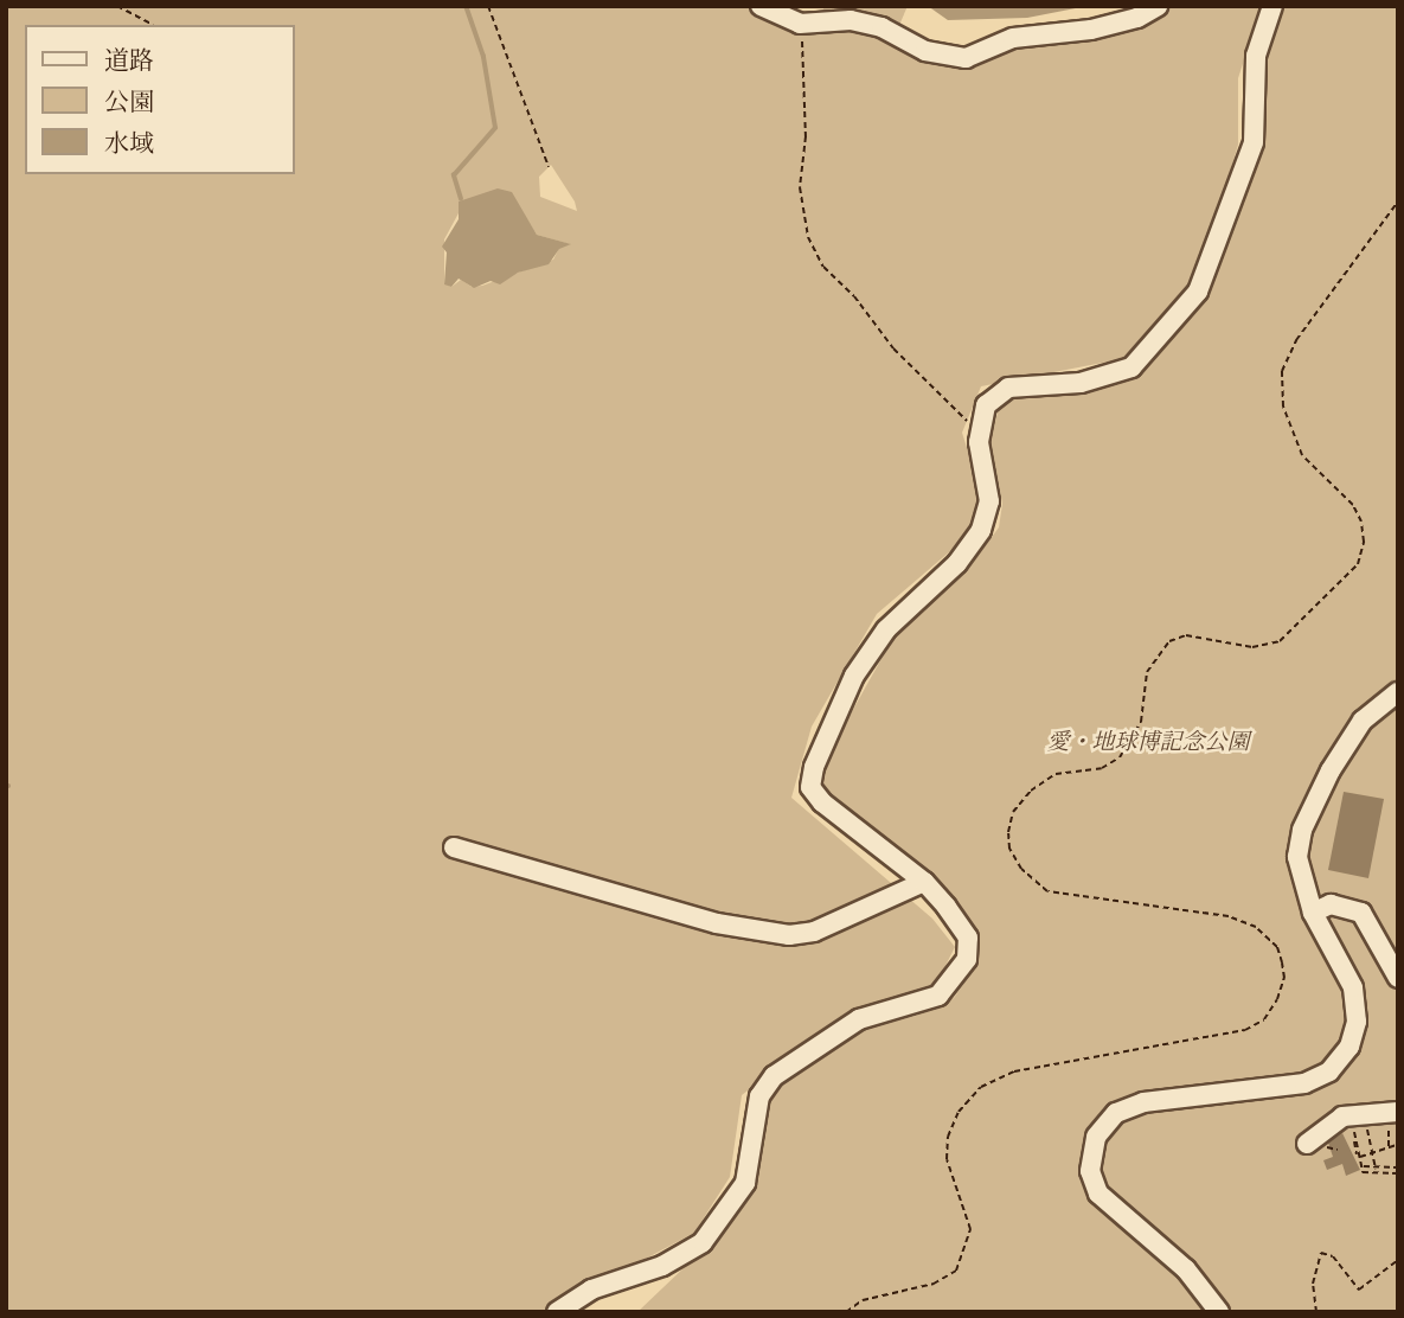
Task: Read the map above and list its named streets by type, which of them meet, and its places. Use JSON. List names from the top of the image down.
{
  "parks": ["愛・地球博記念公園"],
  "legend": ["道路", "公園", "水域"]
}
